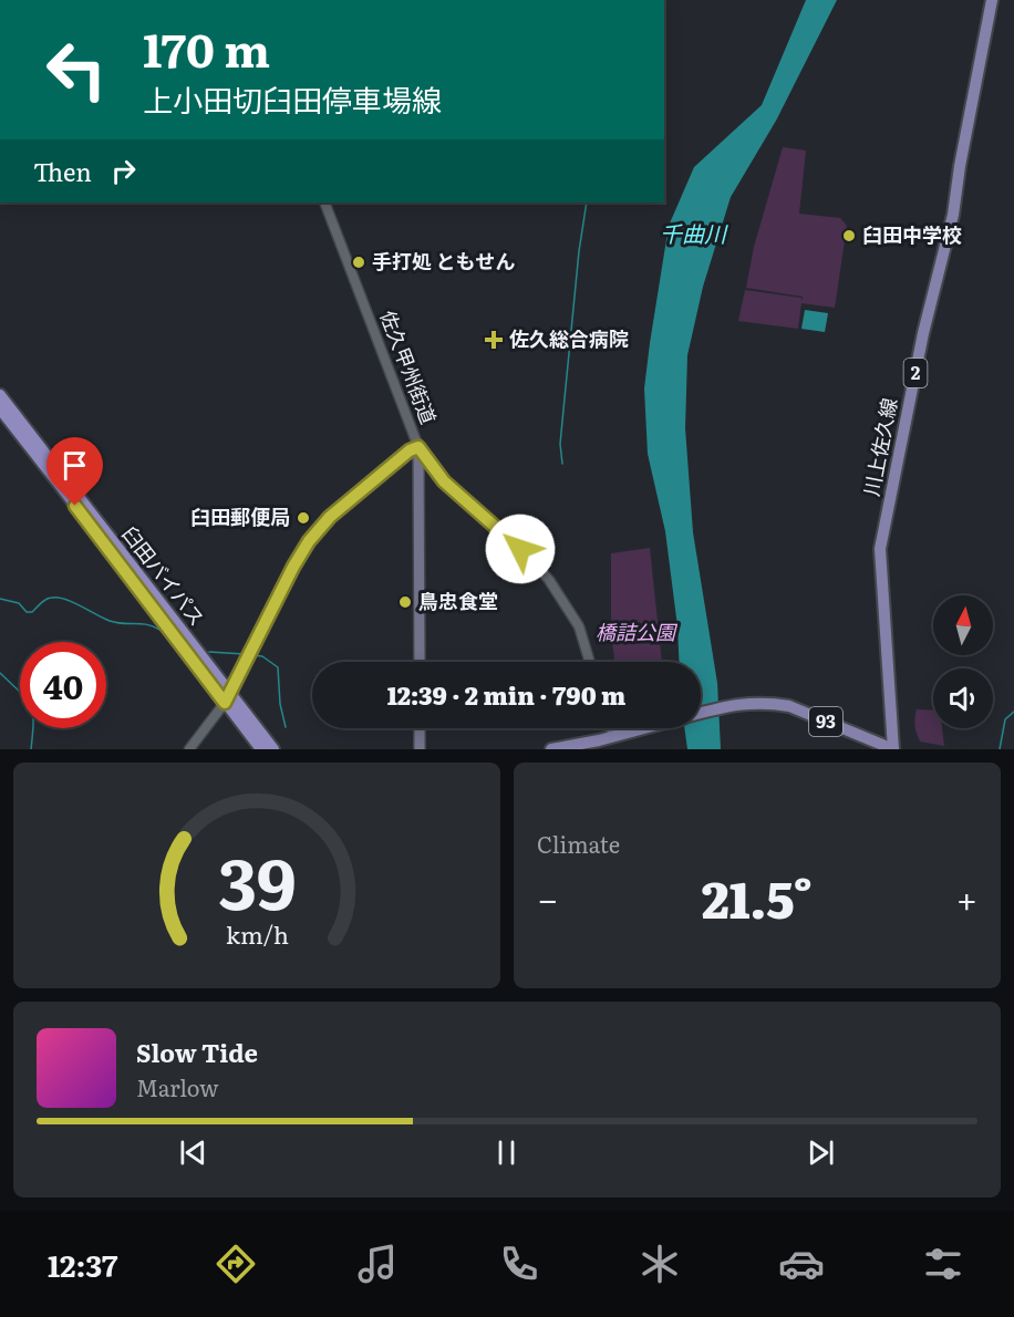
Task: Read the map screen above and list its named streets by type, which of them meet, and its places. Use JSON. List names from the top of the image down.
{
  "streets": {
    "highway": ["臼田バイパス"],
    "main road": [
      "佐久甲州街道",
      "2",
      "川上佐久線",
      "93"
    ]
  },
  "crossings": [
    ["川上佐久線", "93"]
  ],
  "water": ["千曲川"],
  "parks": ["橋詰公園"],
  "places": {
    "other": [
      "臼田中学校",
      "手打処 ともせん",
      "臼田郵便局",
      "鳥忠食堂"
    ],
    "health": ["佐久総合病院"]
  },
  "north": "top",
  "page": {
    "turn": ["170 m", "上小田切臼田停車場線"],
    "then": "Then",
    "limit": "40",
    "trip": "12:39 · 2 min · 790 m",
    "tile": "Climate",
    "heat": ["−", "21.5°", "+"],
    "song": ["Slow Tide", "Marlow"],
    "tabs": "12:37",
    "gauge": ["39", "km/h"]
  }
}
